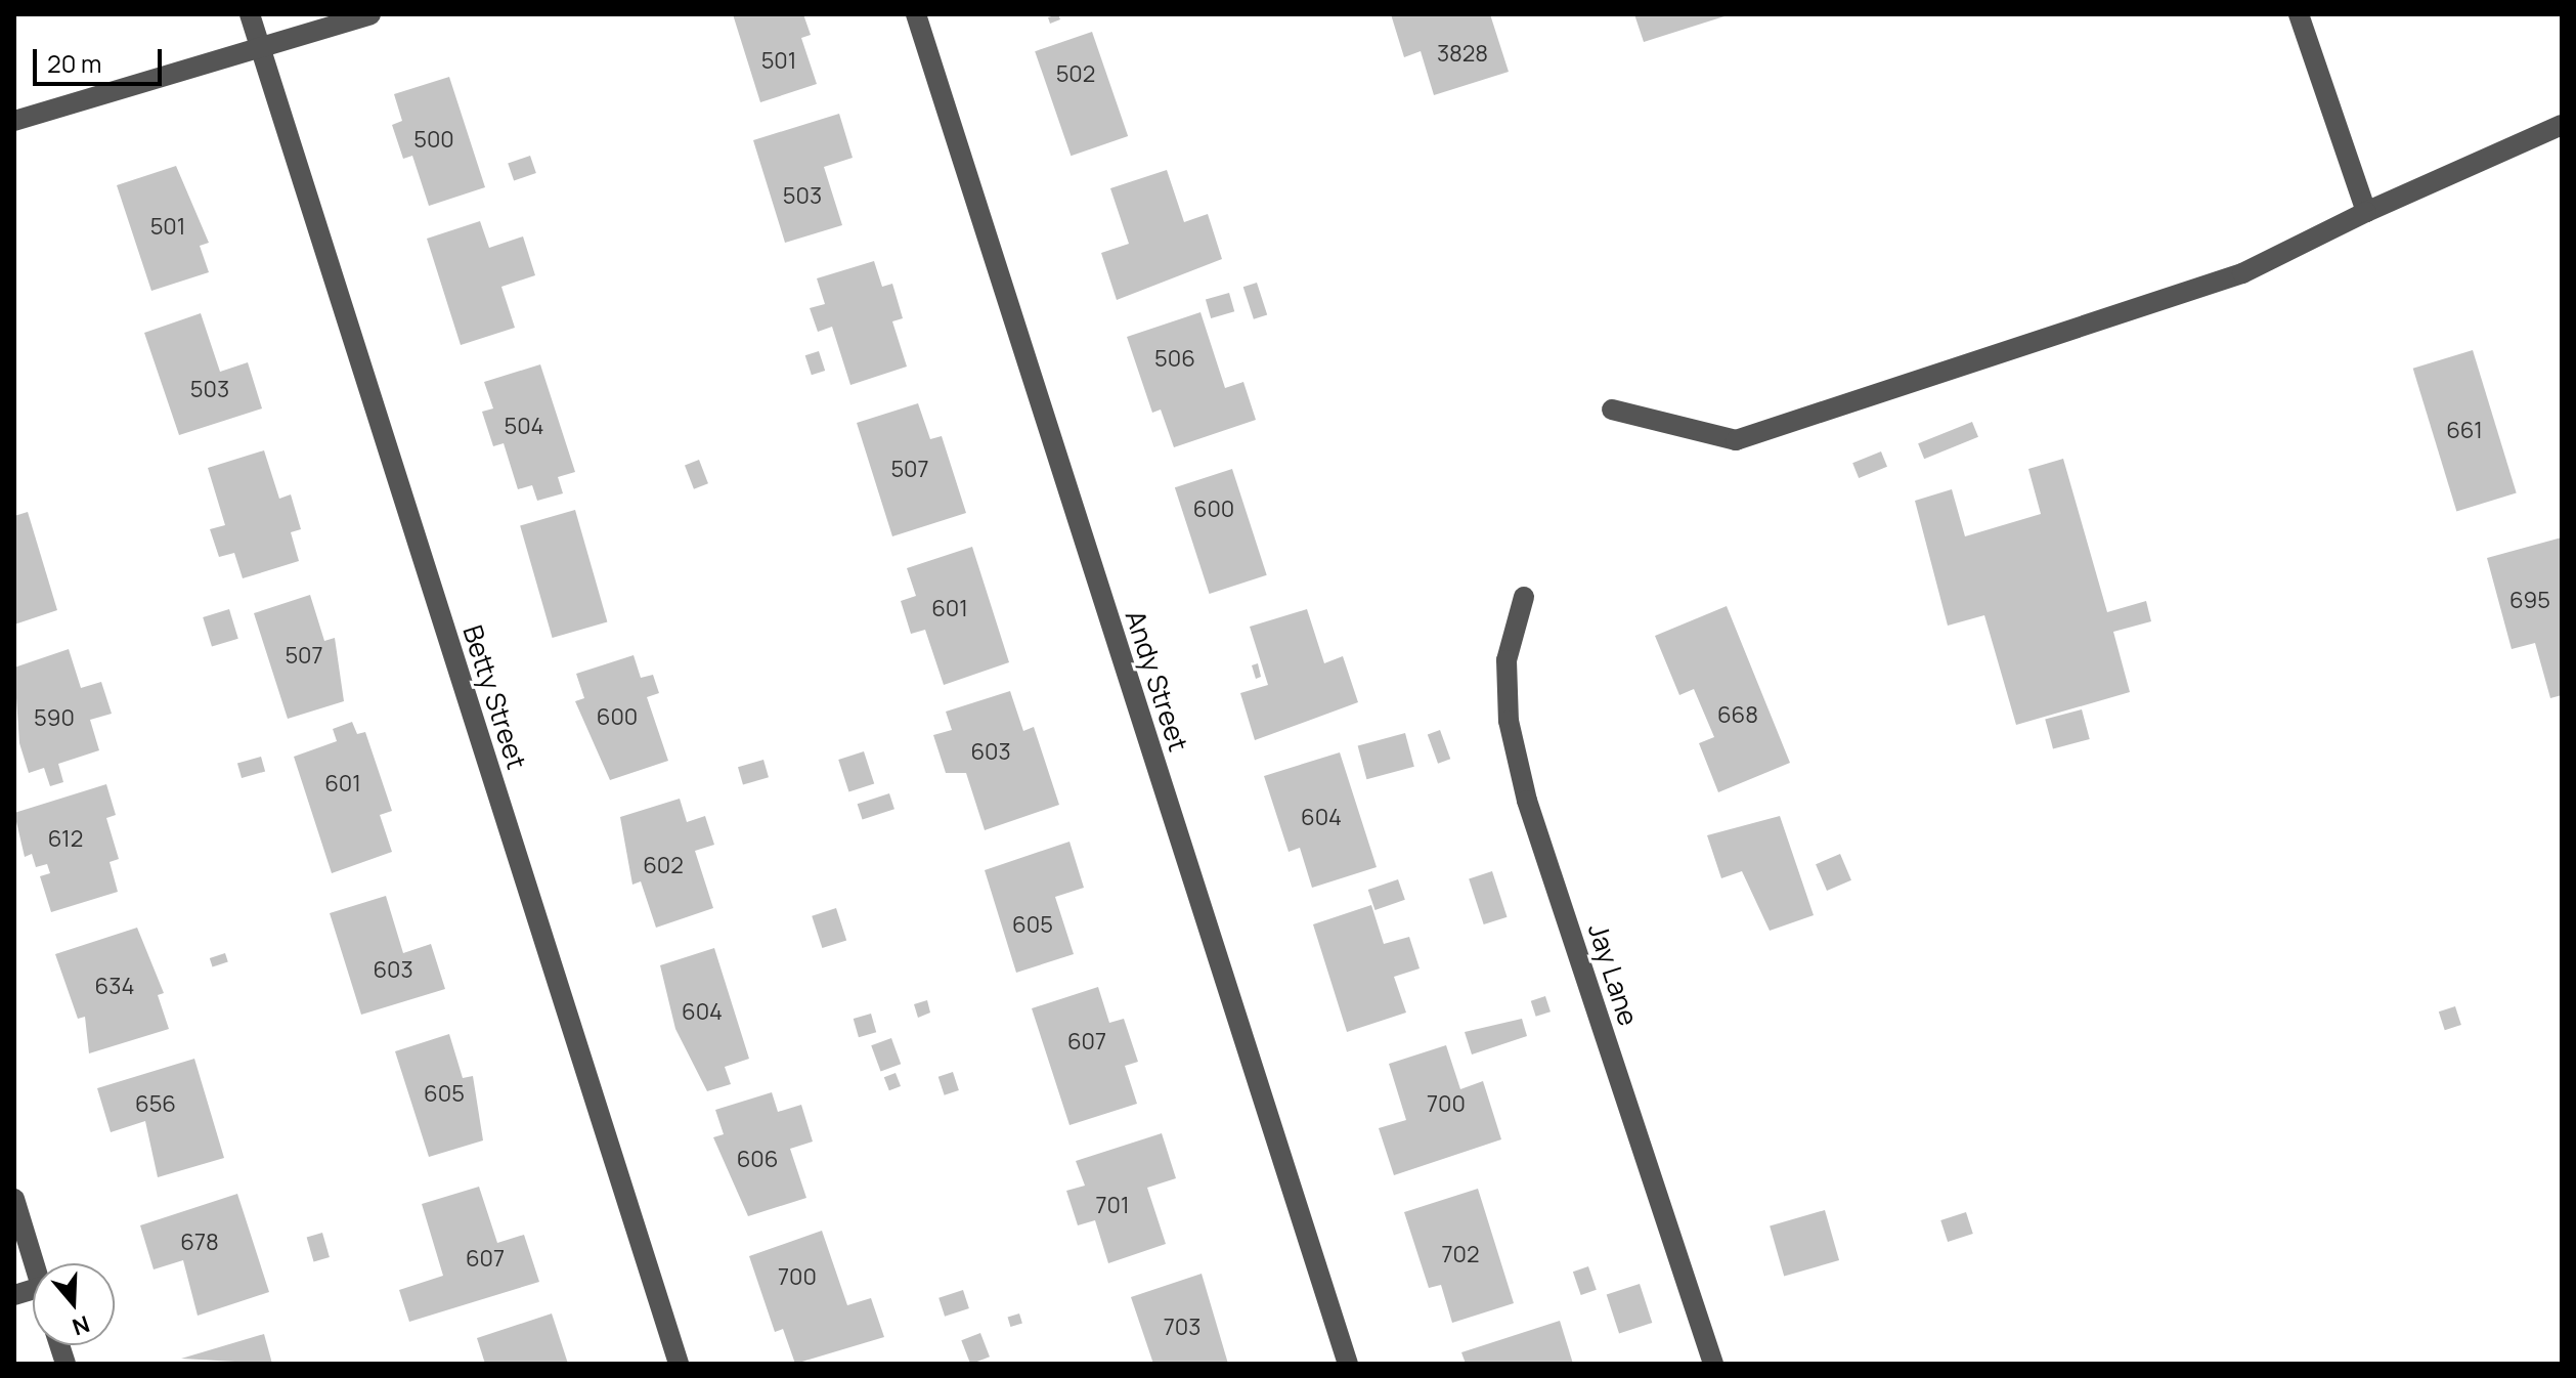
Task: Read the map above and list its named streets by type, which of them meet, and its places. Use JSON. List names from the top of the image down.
{
  "streets": {
    "street": ["Andy Street", "Betty Street", "Jay Lane"]
  },
  "house_numbers": [
    "3828",
    "501",
    "502",
    "500",
    "503",
    "501",
    "506",
    "503",
    "504",
    "661",
    "507",
    "600",
    "695",
    "601",
    "507",
    "668",
    "600",
    "590",
    "603",
    "601",
    "604",
    "612",
    "602",
    "605",
    "603",
    "634",
    "604",
    "607",
    "605",
    "656",
    "700",
    "606",
    "701",
    "678",
    "702",
    "607",
    "700",
    "703"
  ],
  "scale_bar": "20 m",
  "north": "bottom"
}
